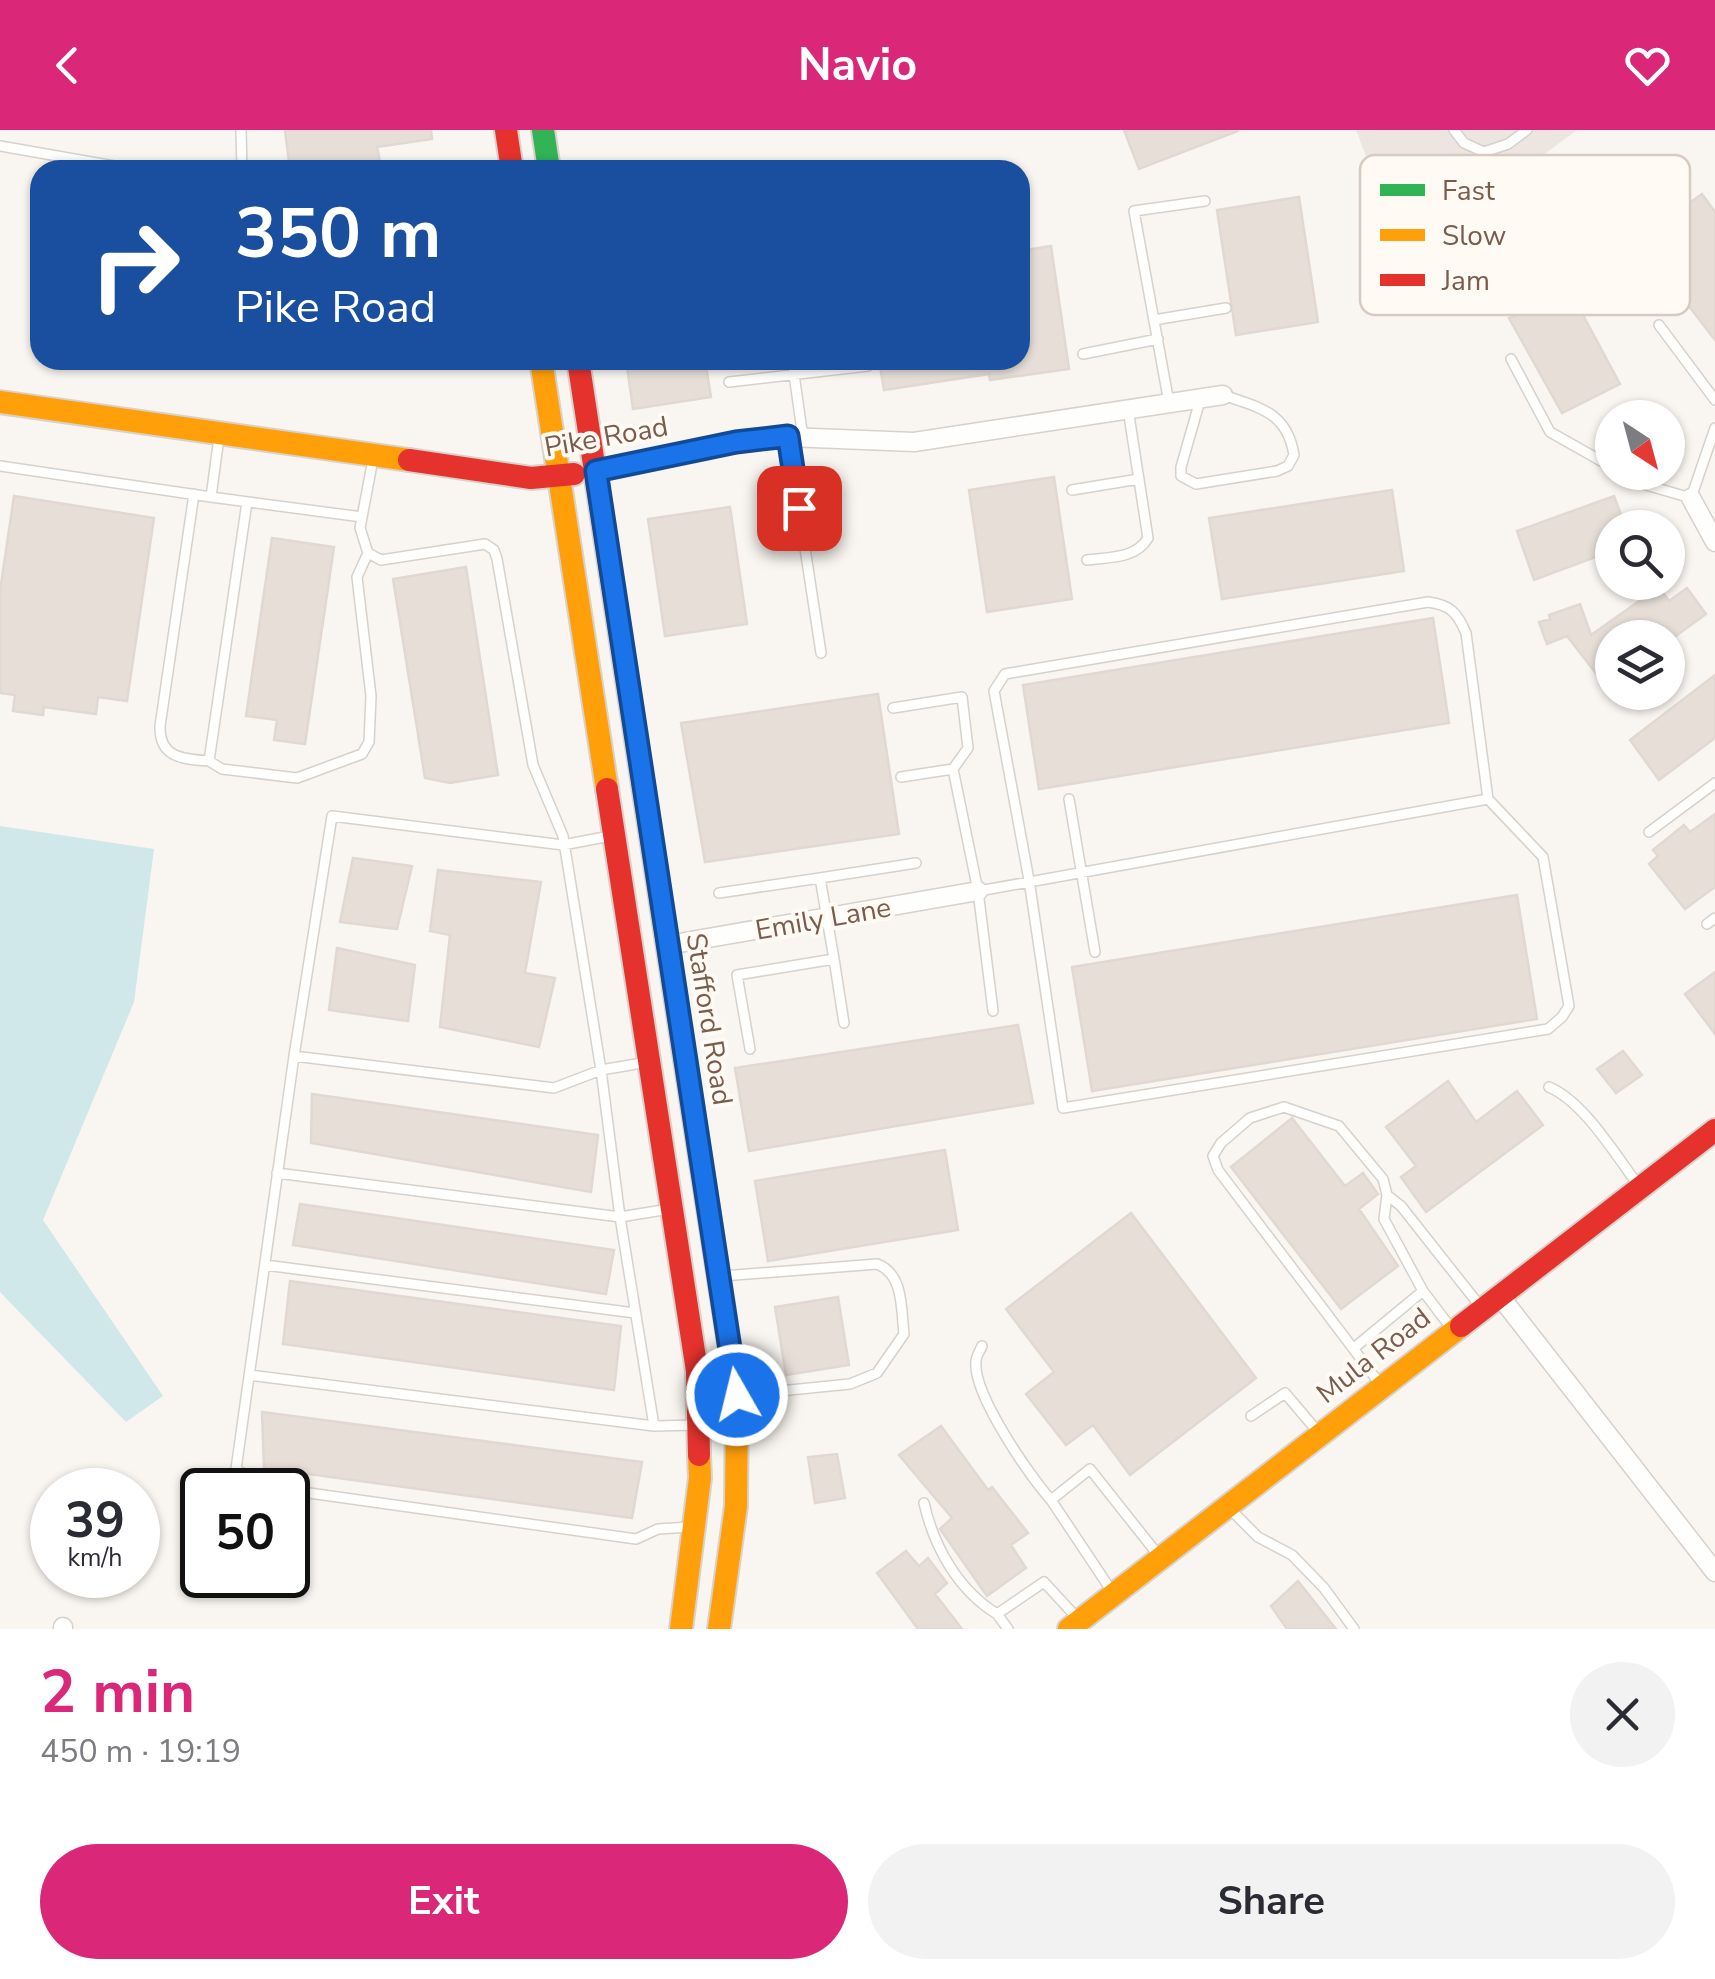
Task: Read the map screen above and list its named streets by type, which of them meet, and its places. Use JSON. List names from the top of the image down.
{
  "streets": {
    "main road": ["Pike Road", "Stafford Road", "Mula Road"],
    "street": ["Emily Lane"]
  },
  "crossings": [
    ["Pike Road", "Stafford Road"],
    ["Emily Lane", "Stafford Road"]
  ],
  "legend": ["Fast", "Slow", "Jam"],
  "north": "bottom right",
  "page": {
    "header": "Navio",
    "turn": ["350 m", "Pike Road"],
    "speed": "39 km/h",
    "limit": "50",
    "heading": ["2 min", "450 m · 19:19"],
    "buttons": ["Exit", "Share"]
  }
}
